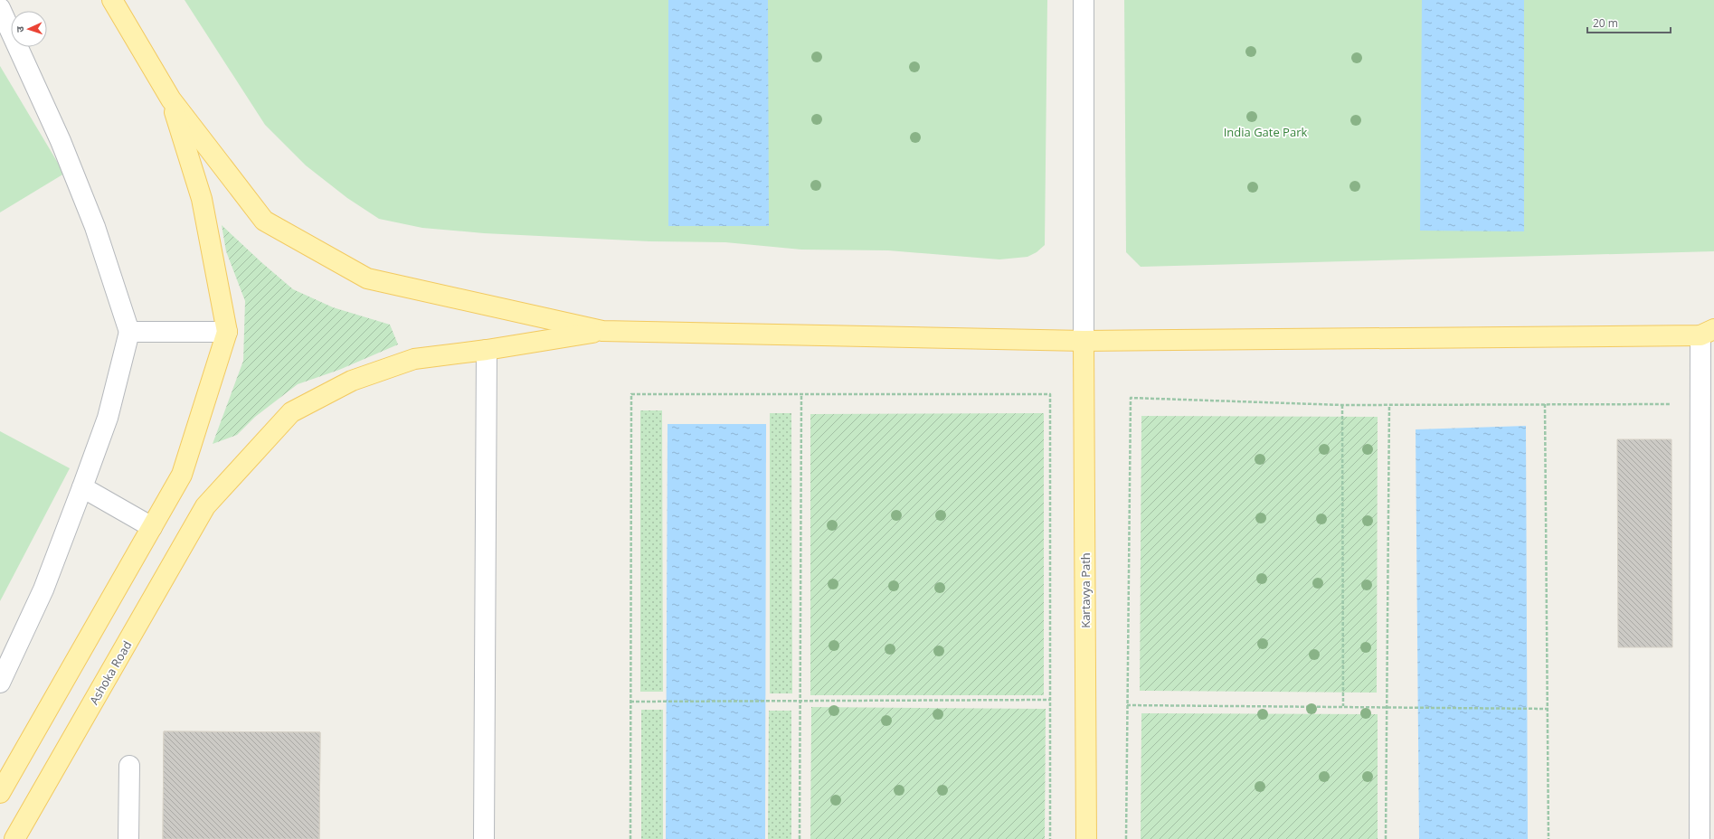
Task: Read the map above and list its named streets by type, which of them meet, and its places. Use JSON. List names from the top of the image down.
{
  "streets": {
    "main road": ["Kartavya Path", "Ashoka Road"]
  },
  "parks": ["India Gate Park"],
  "scale_bar": "20 m",
  "north": "left"
}
